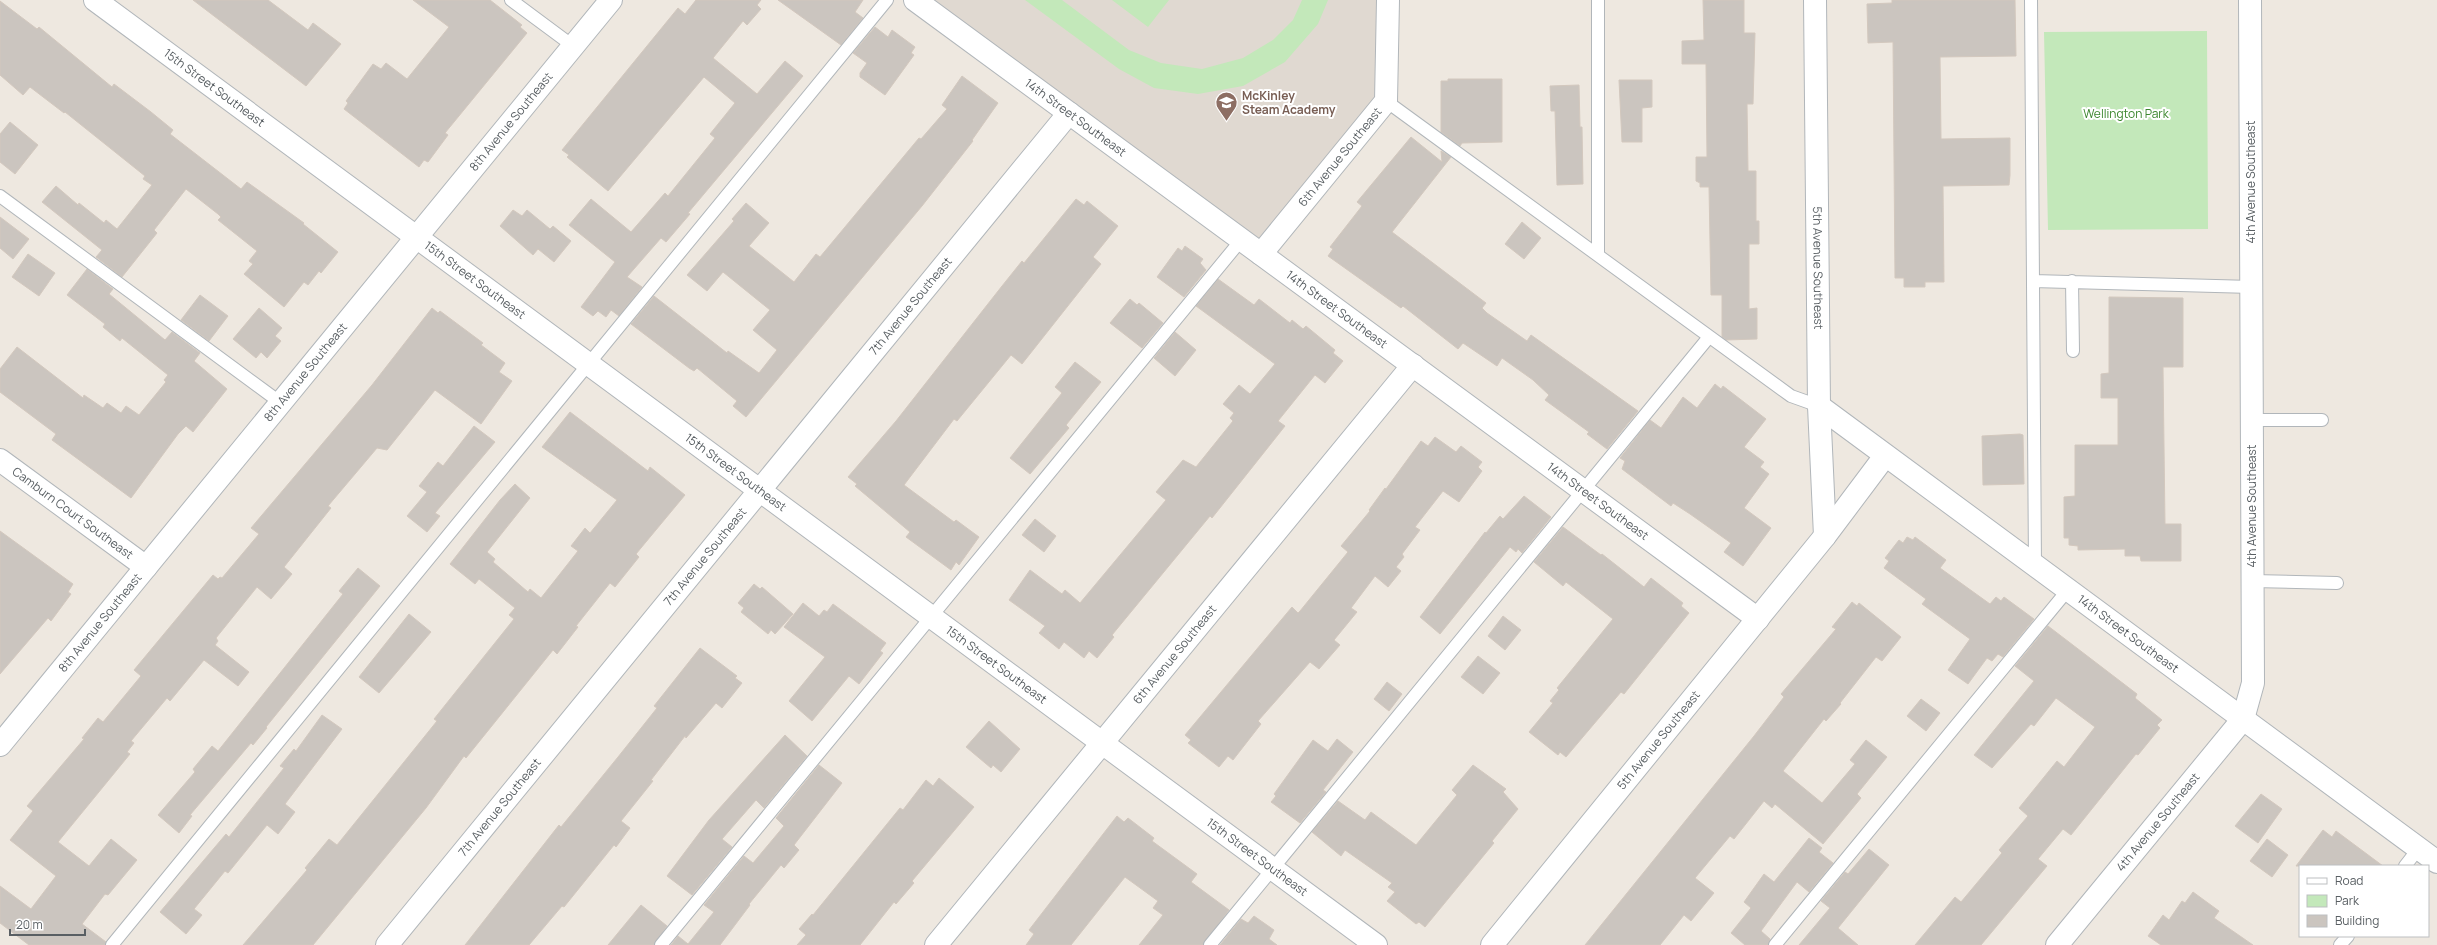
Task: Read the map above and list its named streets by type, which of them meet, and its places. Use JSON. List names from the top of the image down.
{
  "streets": {
    "street": [
      "15th Street Southeast",
      "14th Street Southeast",
      "8th Avenue Southeast",
      "6th Avenue Southeast",
      "4th Avenue Southeast",
      "5th Avenue Southeast",
      "7th Avenue Southeast",
      "Camburn Court Southeast"
    ]
  },
  "crossings": [
    ["15th Street Southeast", "8th Avenue Southeast"],
    ["15th Street Southeast", "6th Avenue Southeast"],
    ["15th Street Southeast", "7th Avenue Southeast"],
    ["14th Street Southeast", "6th Avenue Southeast"],
    ["14th Street Southeast", "4th Avenue Southeast"],
    ["14th Street Southeast", "5th Avenue Southeast"],
    ["14th Street Southeast", "7th Avenue Southeast"],
    ["8th Avenue Southeast", "Camburn Court Southeast"]
  ],
  "parks": ["Wellington Park"],
  "places": {
    "school or university": ["McKinley Steam Academy"]
  },
  "legend": ["Road", "Park", "Building"],
  "scale_bar": "20 m"
}
